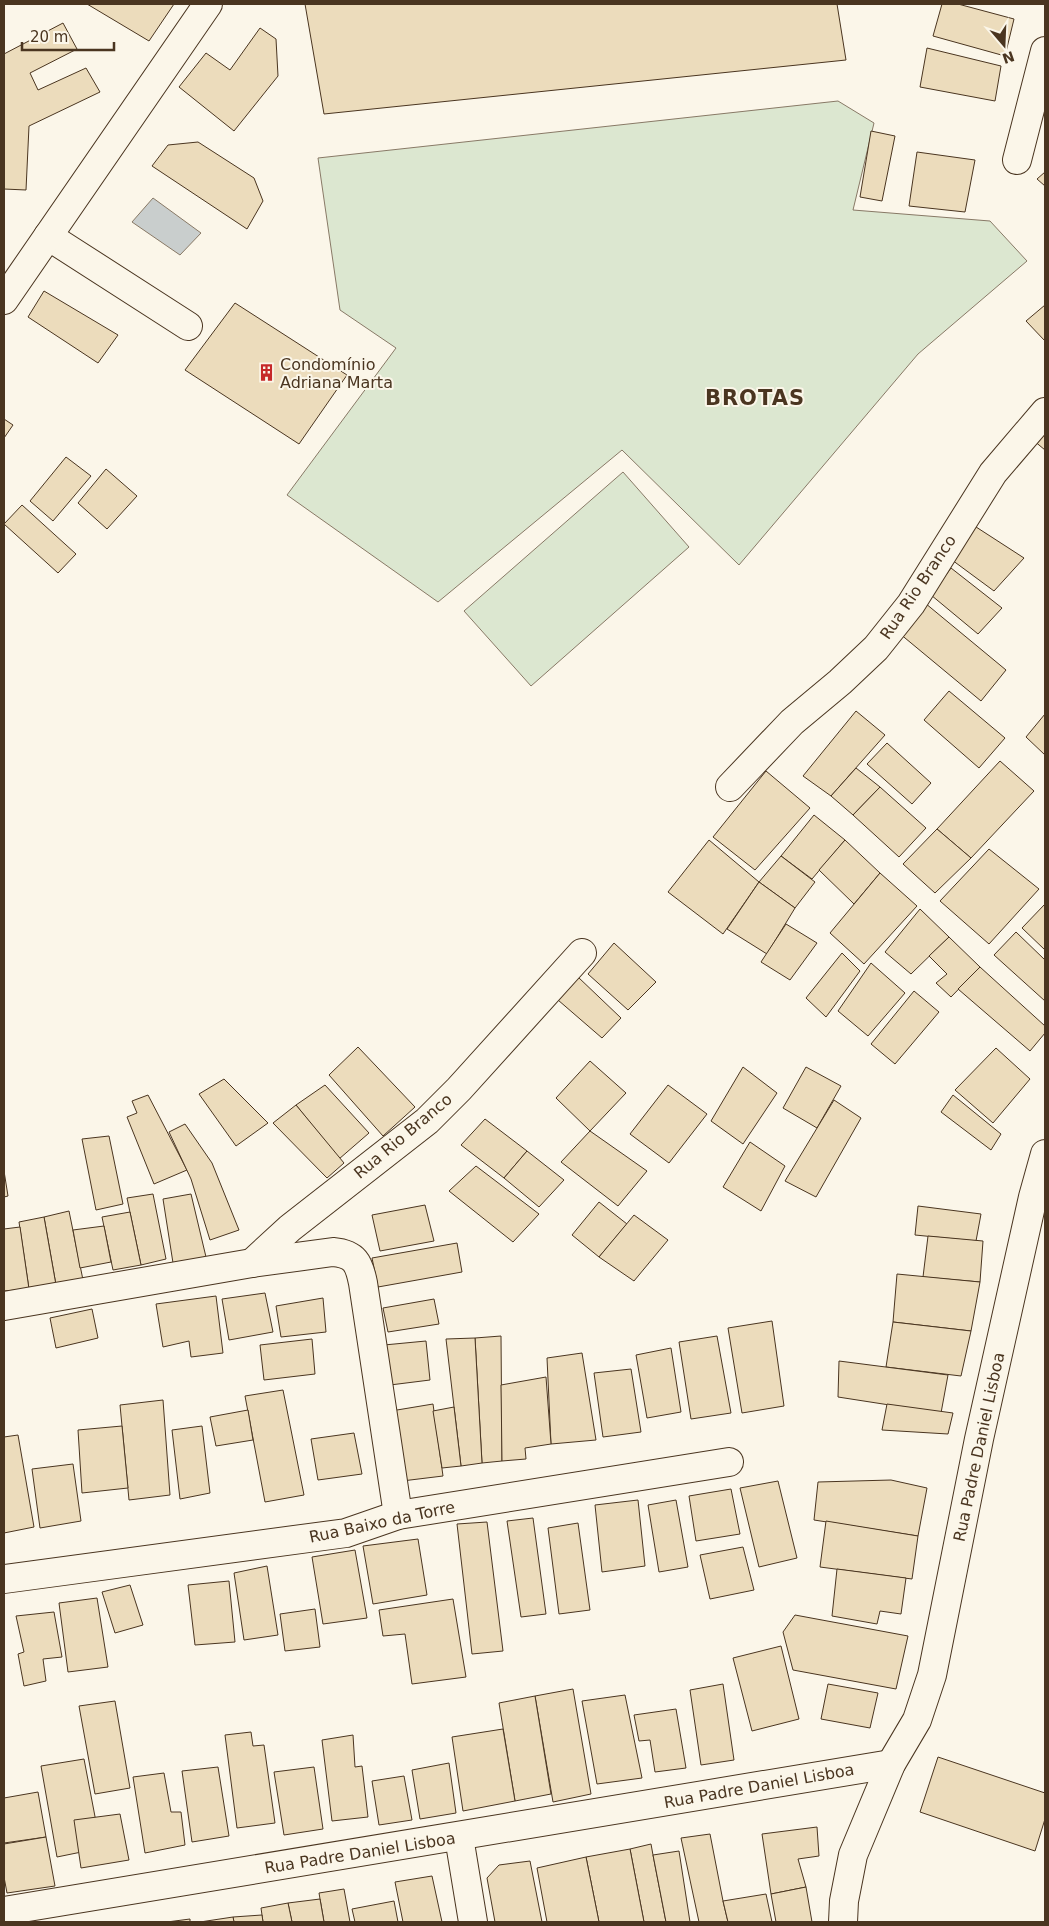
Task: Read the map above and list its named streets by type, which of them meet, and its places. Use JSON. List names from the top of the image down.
{
  "streets": {
    "street": ["Rua Rio Branco", "Rua Padre Daniel Lisboa", "Rua Baixo da Torre"]
  },
  "districts": ["BROTAS"],
  "places": {
    "building": ["Condomínio Adriana Marta"]
  },
  "scale_bar": "20 m",
  "north": "bottom"
}
